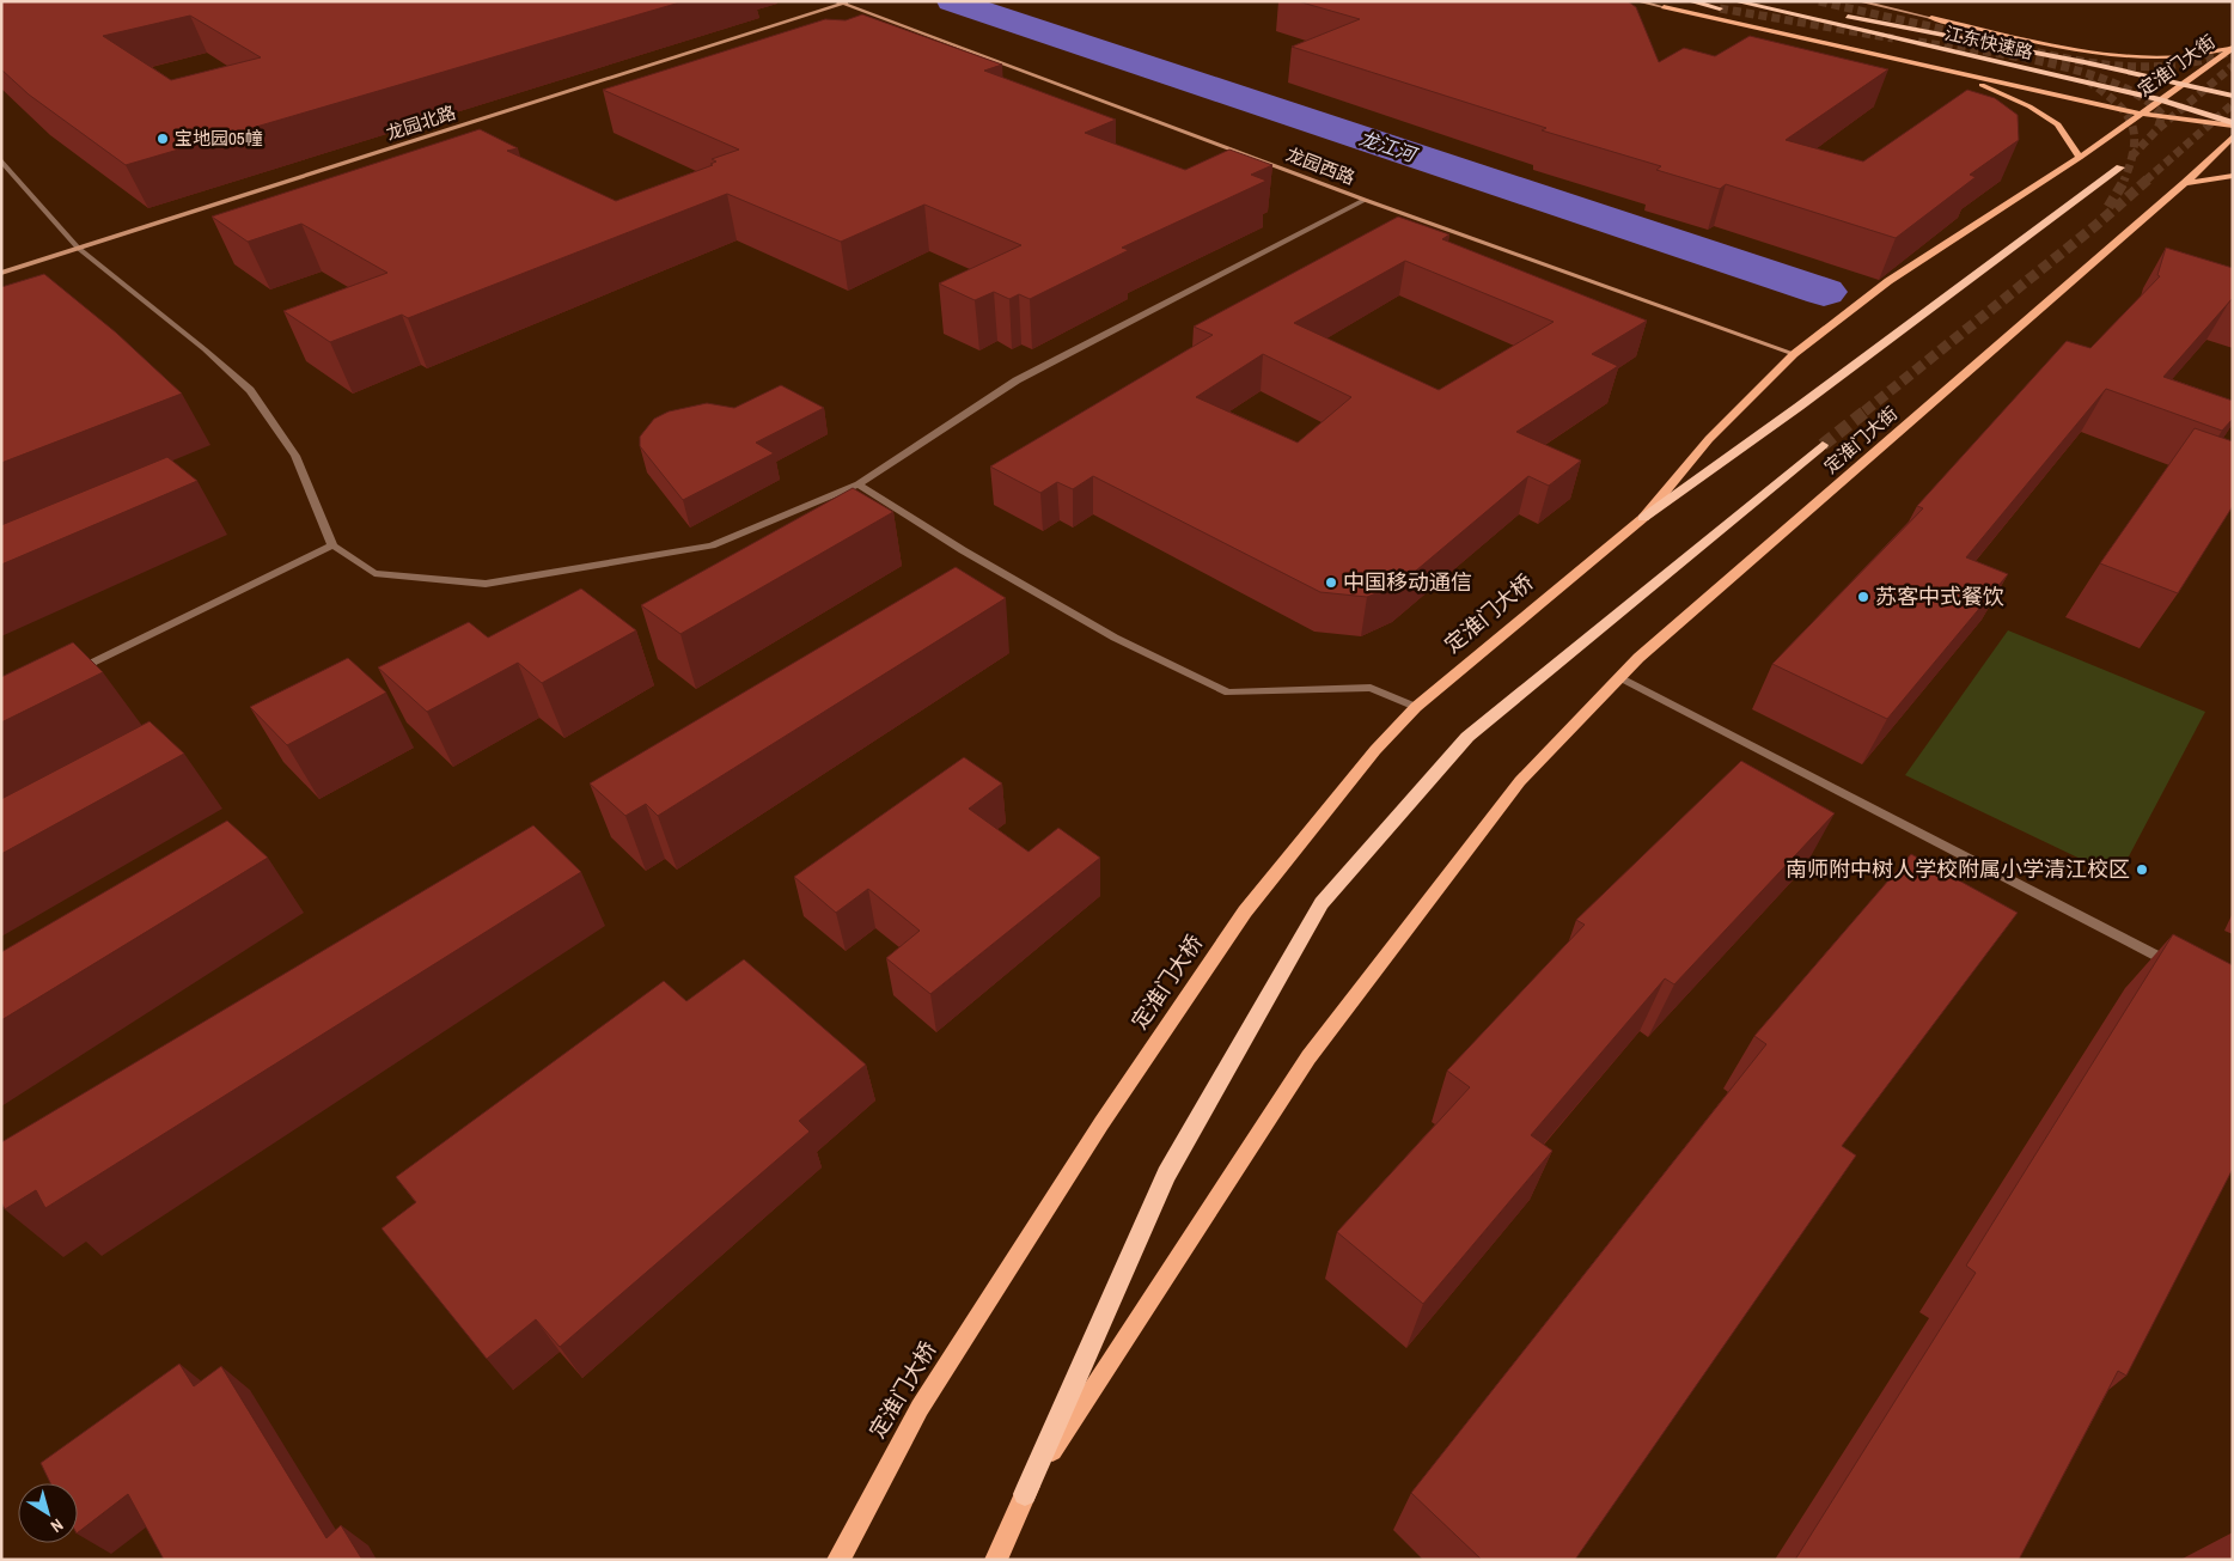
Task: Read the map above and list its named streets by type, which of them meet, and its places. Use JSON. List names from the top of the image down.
{
  "streets": {
    "highway": ["江东快速路"],
    "main road": [
      "定淮门大街",
      "龙园北路",
      "龙园西路",
      "定淮门大桥"
    ]
  },
  "crossings": [
    ["江东快速路", "定淮门大街"],
    ["定淮门大街", "龙园西路"],
    ["定淮门大街", "定淮门大桥"],
    ["龙园北路", "龙园西路"]
  ],
  "water": ["龙江河"],
  "places": [
    "宝地园05幢",
    "中国移动通信",
    "苏客中式餐饮",
    "南师附中树人学校附属小学清江校区"
  ],
  "north": "bottom right"
}
